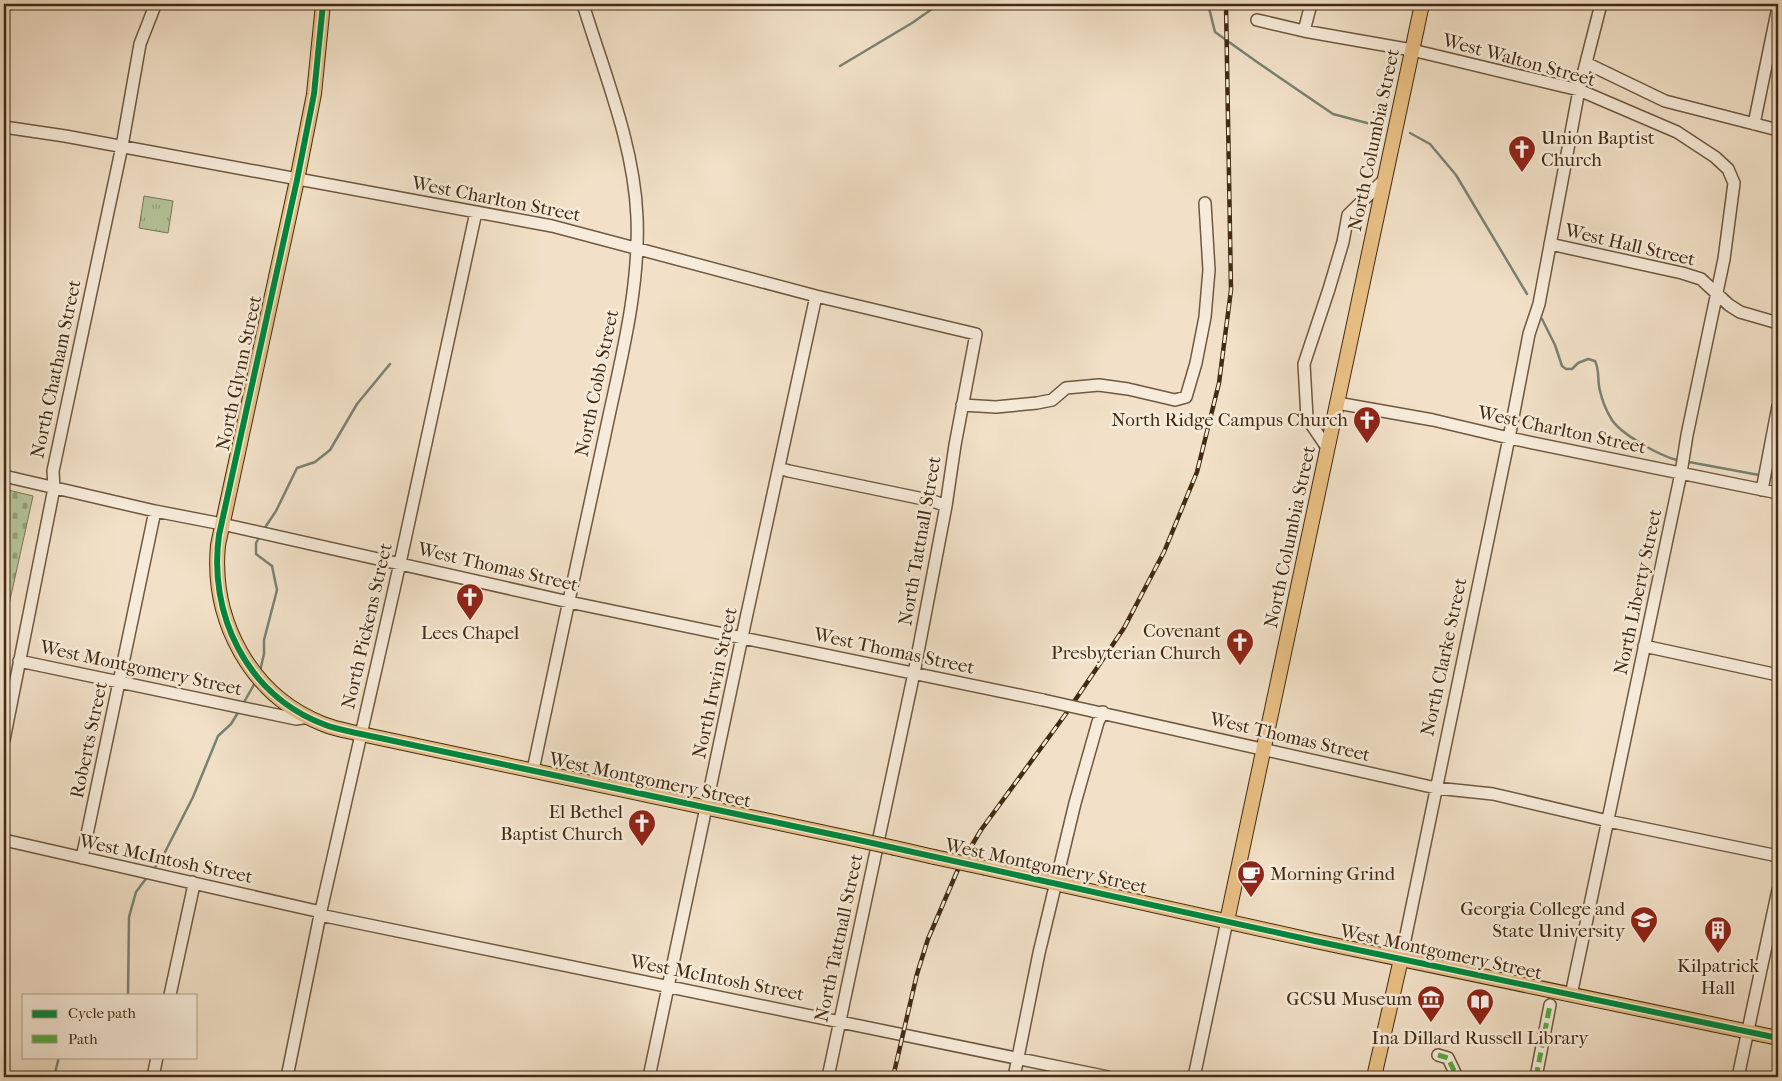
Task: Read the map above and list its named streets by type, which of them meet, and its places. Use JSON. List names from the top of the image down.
{
  "streets": {
    "main road": [
      "North Columbia Street",
      "North Glynn Street",
      "North Clarke Street",
      "West Montgomery Street"
    ],
    "street": [
      "West Walton Street",
      "West Charlton Street",
      "West Hall Street",
      "North Chatham Street",
      "North Cobb Street",
      "North Tattnall Street",
      "West Thomas Street",
      "North Liberty Street",
      "North Pickens Street",
      "North Irwin Street",
      "Roberts Street",
      "West McIntosh Street"
    ]
  },
  "crossings": [
    ["West Walton Street", "North Columbia Street"],
    ["West Walton Street", "North Liberty Street"],
    ["West Walton Street", "North Clarke Street"],
    ["North Columbia Street", "West Charlton Street"],
    ["North Columbia Street", "West Thomas Street"],
    ["North Columbia Street", "West Montgomery Street"],
    ["West Charlton Street", "North Chatham Street"],
    ["West Charlton Street", "North Glynn Street"],
    ["West Charlton Street", "North Cobb Street"],
    ["West Charlton Street", "North Tattnall Street"],
    ["West Charlton Street", "North Liberty Street"],
    ["West Charlton Street", "North Pickens Street"],
    ["West Charlton Street", "North Clarke Street"],
    ["West Charlton Street", "North Irwin Street"],
    ["West Hall Street", "North Liberty Street"],
    ["West Hall Street", "North Clarke Street"],
    ["North Chatham Street", "West Thomas Street"],
    ["North Chatham Street", "West Montgomery Street"],
    ["North Glynn Street", "West Thomas Street"],
    ["North Glynn Street", "West Montgomery Street"],
    ["North Cobb Street", "West Thomas Street"],
    ["North Cobb Street", "West Montgomery Street"],
    ["North Tattnall Street", "West Thomas Street"],
    ["North Tattnall Street", "West McIntosh Street"],
    ["West Thomas Street", "North Liberty Street"],
    ["West Thomas Street", "North Pickens Street"],
    ["West Thomas Street", "North Clarke Street"],
    ["West Thomas Street", "North Irwin Street"],
    ["West Thomas Street", "Roberts Street"],
    ["North Liberty Street", "West Montgomery Street"],
    ["North Pickens Street", "West Montgomery Street"],
    ["North Pickens Street", "West McIntosh Street"],
    ["North Clarke Street", "West Montgomery Street"],
    ["West Montgomery Street", "North Irwin Street"],
    ["West Montgomery Street", "Roberts Street"],
    ["North Irwin Street", "West McIntosh Street"],
    ["Roberts Street", "West McIntosh Street"]
  ],
  "places": {
    "church": [
      "Union Baptist Church",
      "North Ridge Campus Church",
      "Lees Chapel",
      "Covenant Presbyterian Church",
      "El Bethel Baptist Church"
    ],
    "cafe": ["Morning Grind"],
    "school or university": ["Georgia College and State University"],
    "building": ["Kilpatrick Hall"],
    "museum": ["GCSU Museum"],
    "library": ["Ina Dillard Russell Library"]
  },
  "legend": ["Cycle path", "Path"]
}
